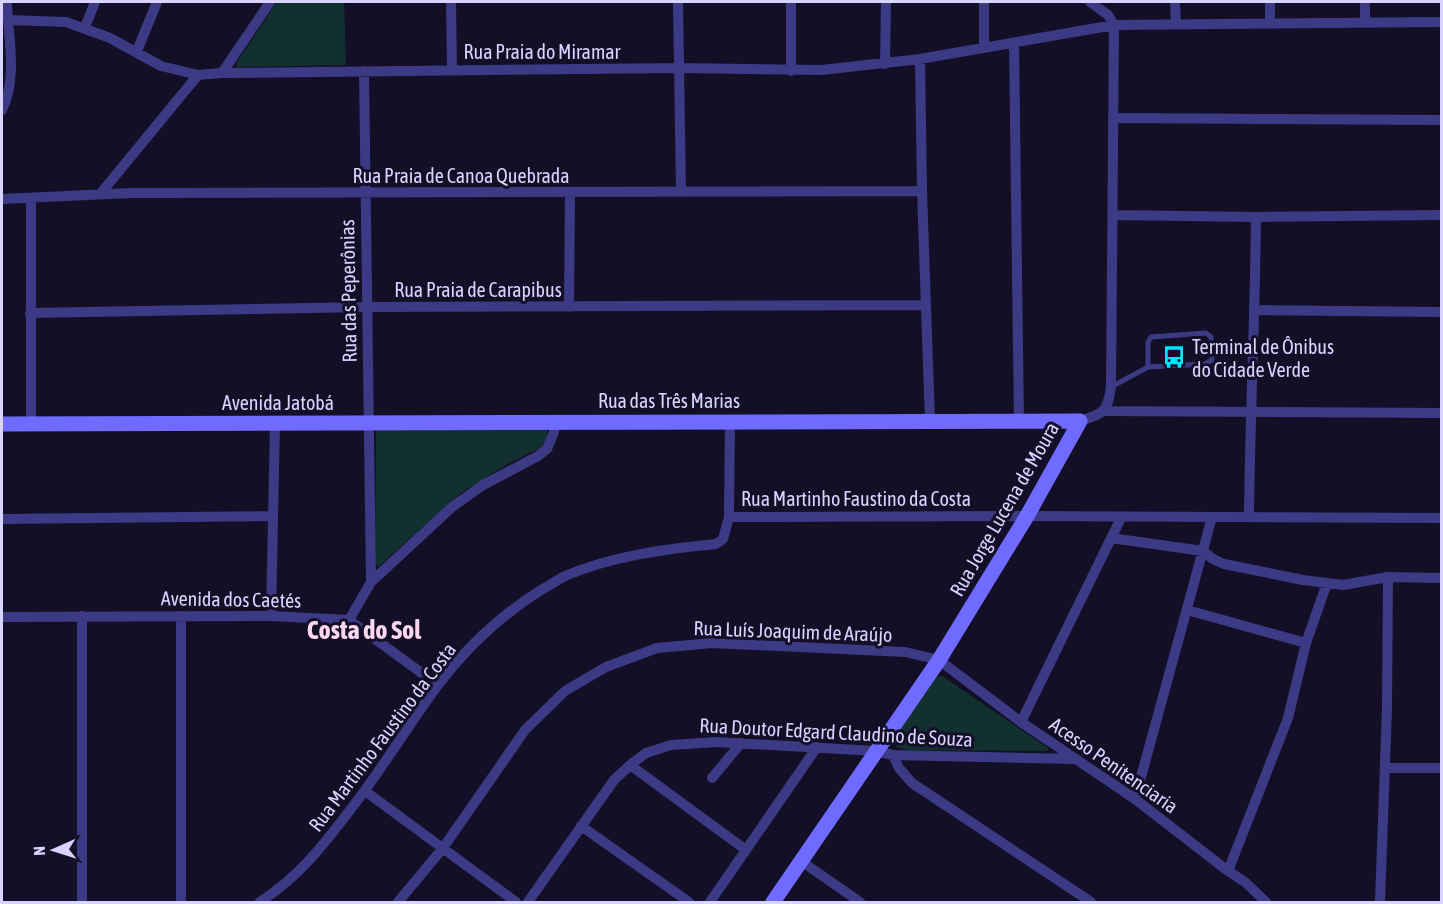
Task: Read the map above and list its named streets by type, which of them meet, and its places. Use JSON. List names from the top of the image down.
{
  "streets": {
    "street": [
      "Rua Praia do Miramar",
      "Rua Praia de Canoa Quebrada",
      "Rua Praia de Carapibus",
      "Rua das Peperônias",
      "Rua das Três Marias",
      "Avenida Jatobá",
      "Rua Martinho Faustino da Costa",
      "Rua Jorge Lucena de Moura",
      "Avenida dos Caetés",
      "Rua Luís Joaquim de Araújo",
      "Rua Doutor Edgard Claudino de Souza",
      "Acesso Penitenciaria"
    ]
  },
  "crossings": [
    ["Rua Praia do Miramar", "Rua das Peperônias"],
    ["Rua Praia de Canoa Quebrada", "Rua das Peperônias"],
    ["Rua Praia de Carapibus", "Rua das Peperônias"],
    ["Rua das Peperônias", "Avenida Jatobá"],
    ["Rua das Três Marias", "Avenida Jatobá"],
    ["Rua das Três Marias", "Rua Jorge Lucena de Moura"],
    ["Rua Martinho Faustino da Costa", "Rua Jorge Lucena de Moura"],
    ["Rua Jorge Lucena de Moura", "Rua Luís Joaquim de Araújo"],
    ["Rua Jorge Lucena de Moura", "Rua Doutor Edgard Claudino de Souza"],
    ["Rua Jorge Lucena de Moura", "Acesso Penitenciaria"],
    ["Rua Luís Joaquim de Araújo", "Acesso Penitenciaria"],
    ["Rua Doutor Edgard Claudino de Souza", "Acesso Penitenciaria"]
  ],
  "districts": ["Costa do Sol"],
  "places": {
    "bus stop": ["Terminal de Ônibus do Cidade Verde"]
  },
  "north": "left"
}
